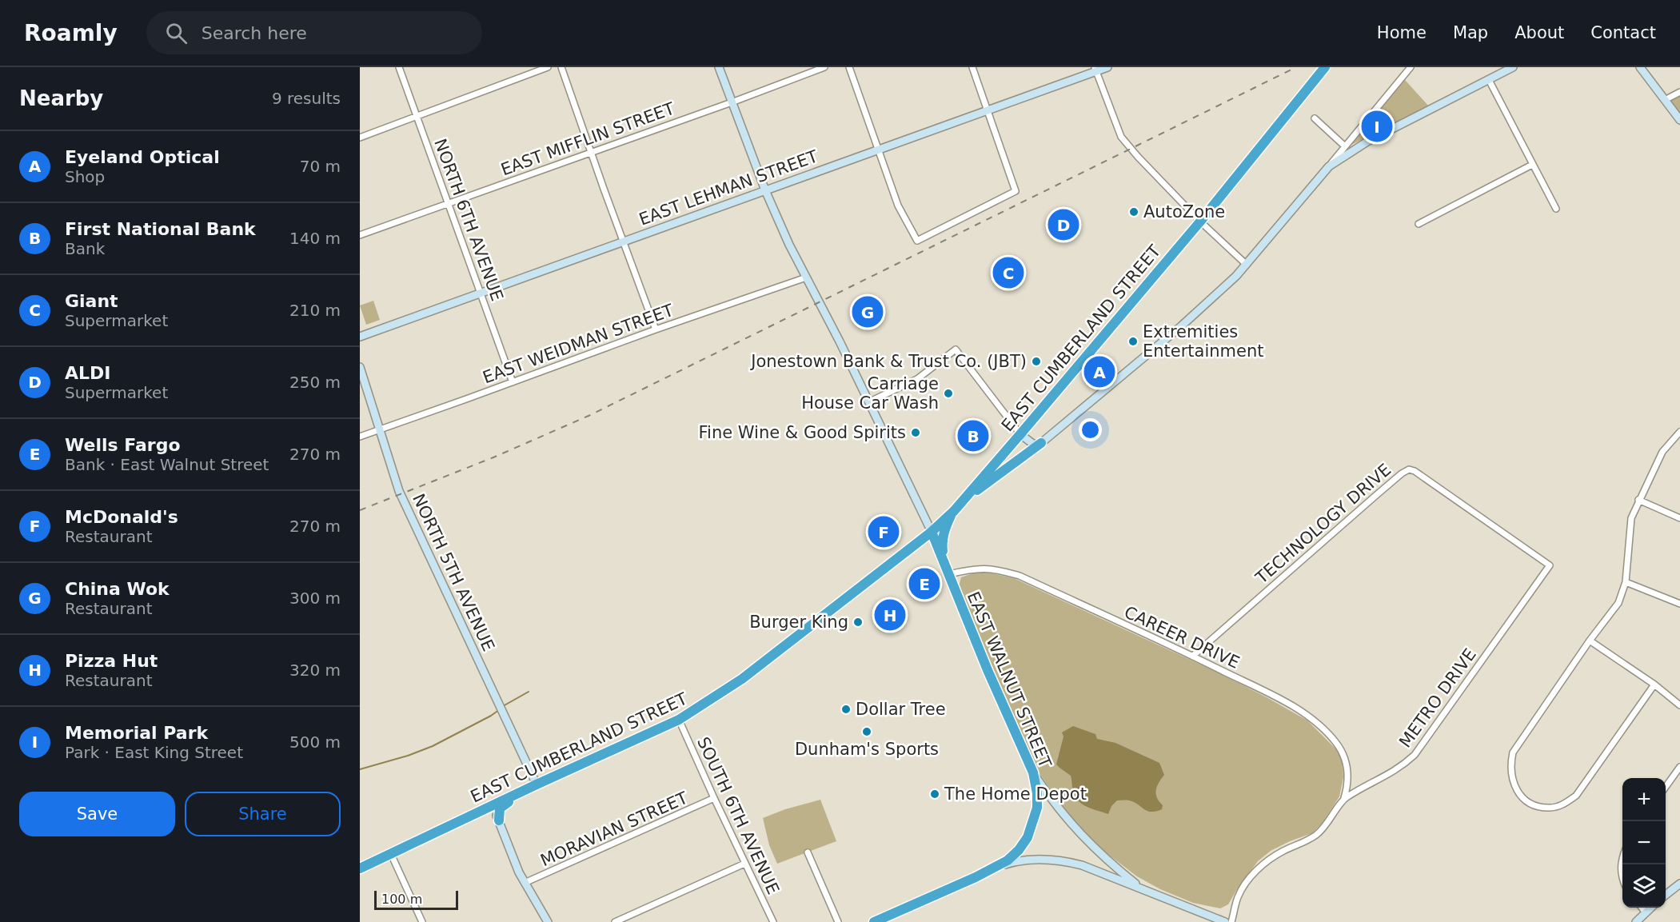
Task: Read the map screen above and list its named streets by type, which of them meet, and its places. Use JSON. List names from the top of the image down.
{
  "streets": {
    "highway": ["EAST CUMBERLAND STREET", "EAST WALNUT STREET"],
    "street": [
      "EAST MIFFLIN STREET",
      "EAST LEHMAN STREET",
      "NORTH 6TH AVENUE",
      "EAST WEIDMAN STREET",
      "TECHNOLOGY DRIVE",
      "NORTH 5TH AVENUE",
      "CAREER DRIVE",
      "METRO DRIVE",
      "SOUTH 6TH AVENUE",
      "MORAVIAN STREET"
    ]
  },
  "crossings": [
    ["EAST MIFFLIN STREET", "NORTH 6TH AVENUE"],
    ["EAST LEHMAN STREET", "NORTH 6TH AVENUE"],
    ["NORTH 6TH AVENUE", "EAST WEIDMAN STREET"],
    ["EAST CUMBERLAND STREET", "NORTH 5TH AVENUE"],
    ["EAST CUMBERLAND STREET", "EAST WALNUT STREET"],
    ["EAST CUMBERLAND STREET", "SOUTH 6TH AVENUE"],
    ["EAST WEIDMAN STREET", "NORTH 5TH AVENUE"],
    ["TECHNOLOGY DRIVE", "CAREER DRIVE"],
    ["TECHNOLOGY DRIVE", "METRO DRIVE"],
    ["CAREER DRIVE", "EAST WALNUT STREET"],
    ["CAREER DRIVE", "METRO DRIVE"],
    ["SOUTH 6TH AVENUE", "MORAVIAN STREET"]
  ],
  "places": [
    "AutoZone",
    "Extremities Entertainment",
    "Jonestown Bank & Trust Co. (JBT)",
    "Carriage House Car Wash",
    "Fine Wine & Good Spirits",
    "Burger King",
    "Dollar Tree",
    "Dunham's Sports",
    "The Home Depot"
  ],
  "scale_bar": "100 m",
  "page": {
    "header": "Roamly",
    "search": "Search here",
    "nav": [
      "Home",
      "Map",
      "About",
      "Contact"
    ],
    "heading": ["Nearby", "9 results"],
    "pins": [
      "I",
      "D",
      "C",
      "G",
      "A",
      "B",
      "F",
      "E",
      "H"
    ],
    "list": [
      {
        "mark": "A",
        "name": "Eyeland Optical",
        "note": "Shop",
        "value": "70 m"
      },
      {
        "mark": "B",
        "name": "First National Bank",
        "note": "Bank",
        "value": "140 m"
      },
      {
        "mark": "C",
        "name": "Giant",
        "note": "Supermarket",
        "value": "210 m"
      },
      {
        "mark": "D",
        "name": "ALDI",
        "note": "Supermarket",
        "value": "250 m"
      },
      {
        "mark": "E",
        "name": "Wells Fargo",
        "note": "Bank · East Walnut Street",
        "value": "270 m"
      },
      {
        "mark": "F",
        "name": "McDonald's",
        "note": "Restaurant",
        "value": "270 m"
      },
      {
        "mark": "G",
        "name": "China Wok",
        "note": "Restaurant",
        "value": "300 m"
      },
      {
        "mark": "H",
        "name": "Pizza Hut",
        "note": "Restaurant",
        "value": "320 m"
      },
      {
        "mark": "I",
        "name": "Memorial Park",
        "note": "Park · East King Street",
        "value": "500 m"
      }
    ],
    "buttons": ["Save", "Share"],
    "map_buttons": ["+", "−"],
    "scale": "100 m"
  }
}
